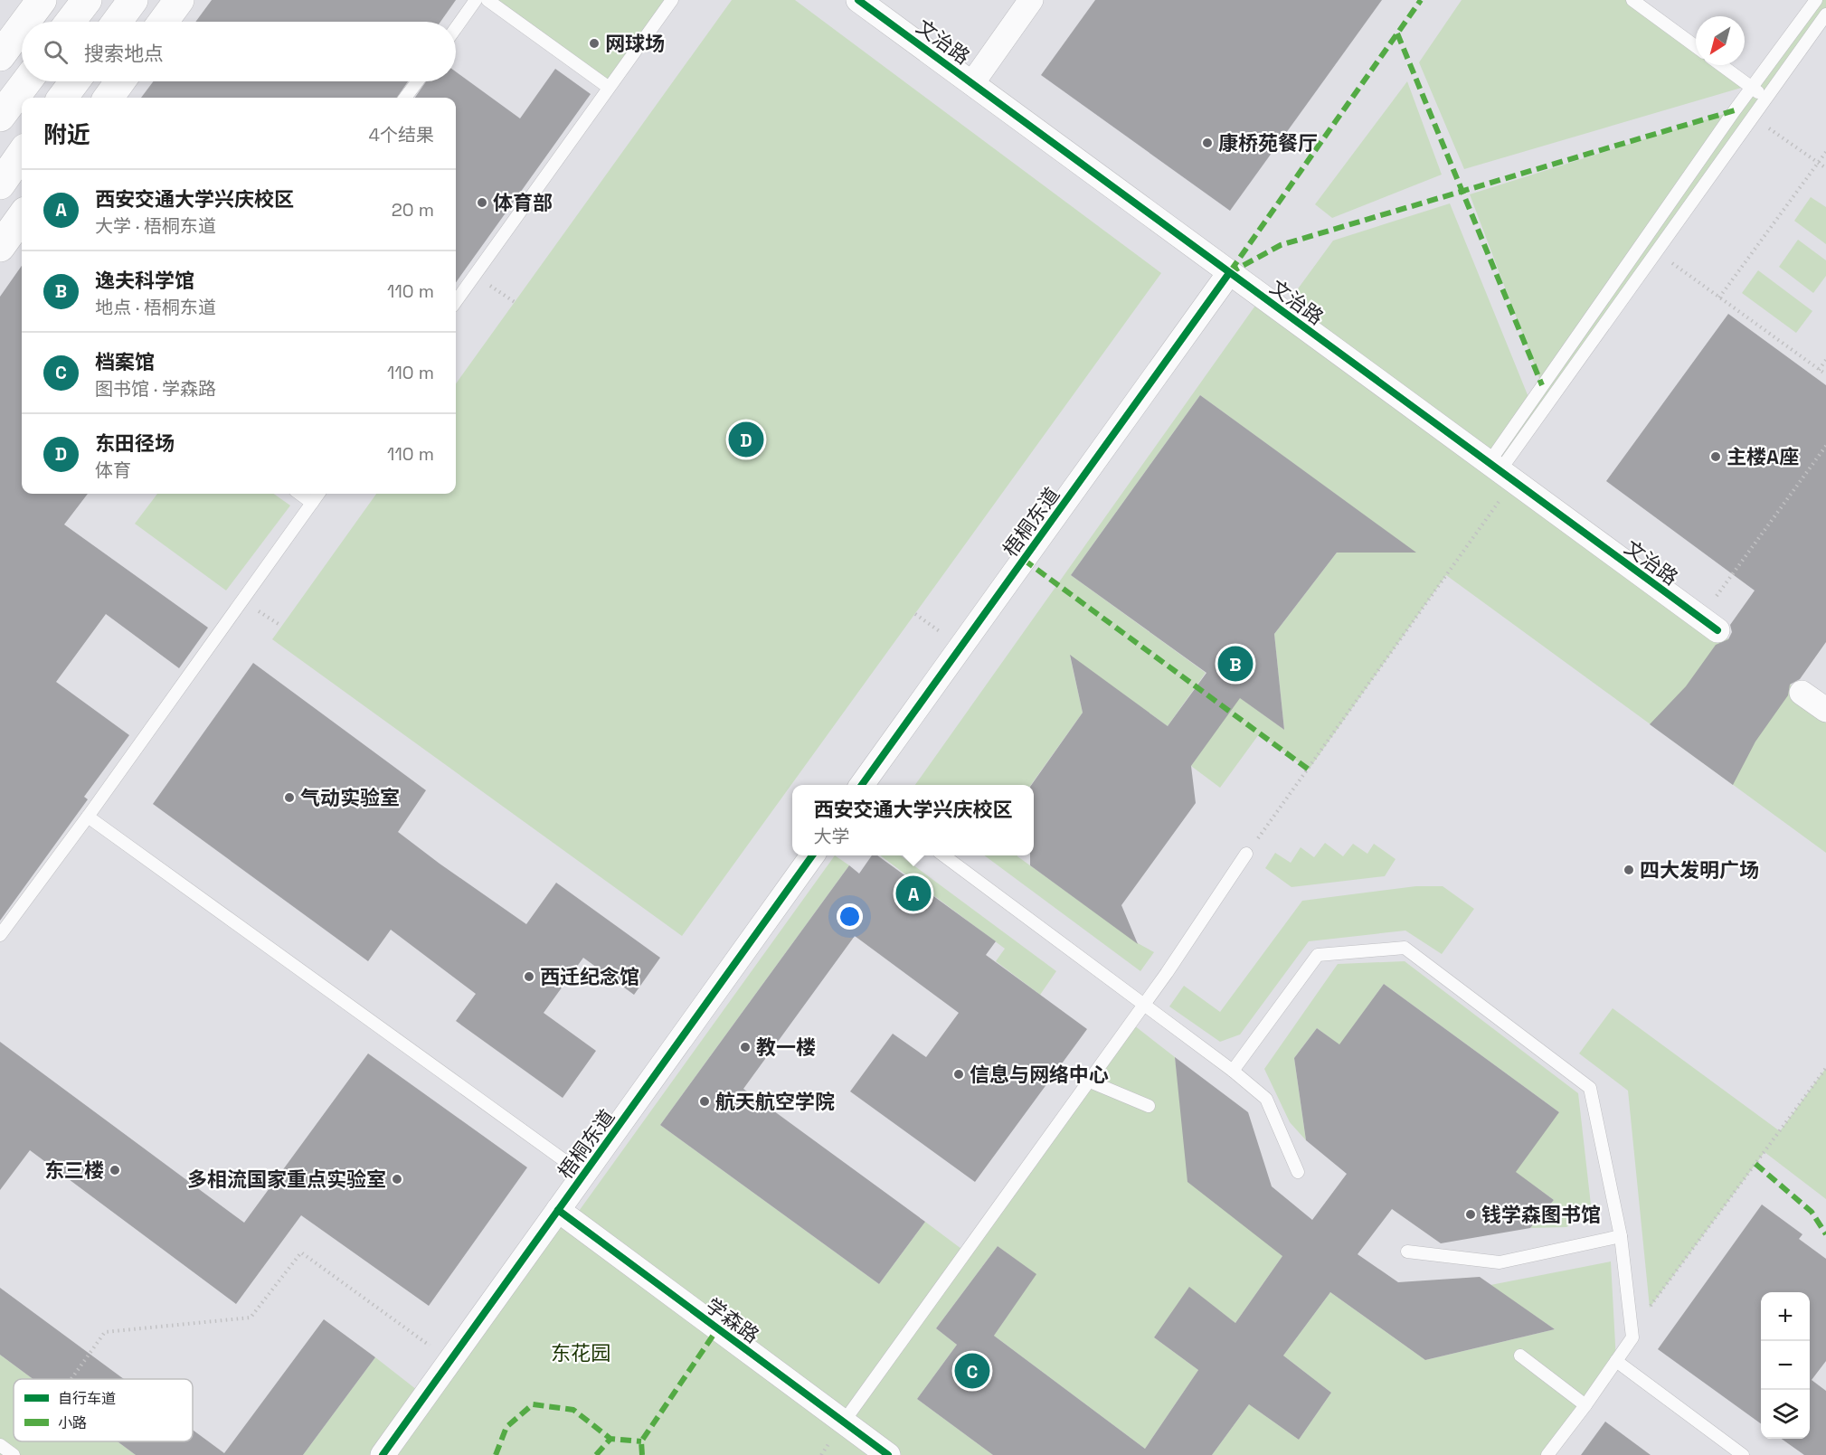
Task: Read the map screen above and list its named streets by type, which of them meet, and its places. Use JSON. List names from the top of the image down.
{
  "streets": {
    "street": ["文治路", "梧桐东道", "学森路"]
  },
  "crossings": [
    ["文治路", "梧桐东道"],
    ["梧桐东道", "学森路"]
  ],
  "parks": ["东花园"],
  "places": [
    "网球场",
    "康桥苑餐厅",
    "体育部",
    "主楼A座",
    "气动实验室",
    "四大发明广场",
    "西迁纪念馆",
    "教一楼",
    "信息与网络中心",
    "航天航空学院",
    "东三楼",
    "多相流国家重点实验室",
    "钱学森图书馆"
  ],
  "legend": ["自行车道", "小路"],
  "north": "bottom left",
  "page": {
    "search": "搜索地点",
    "heading": ["附近", "4个结果"],
    "list": [
      {
        "mark": "A",
        "name": "西安交通大学兴庆校区",
        "note": "大学 · 梧桐东道",
        "value": "20 m"
      },
      {
        "mark": "B",
        "name": "逸夫科学馆",
        "note": "地点 · 梧桐东道",
        "value": "110 m"
      },
      {
        "mark": "C",
        "name": "档案馆",
        "note": "图书馆 · 学森路",
        "value": "110 m"
      },
      {
        "mark": "D",
        "name": "东田径场",
        "note": "体育",
        "value": "110 m"
      }
    ],
    "pins": [
      "D",
      "B",
      "A",
      "C"
    ],
    "popup": ["西安交通大学兴庆校区", "大学"],
    "map_buttons": ["+", "−"]
  }
}
